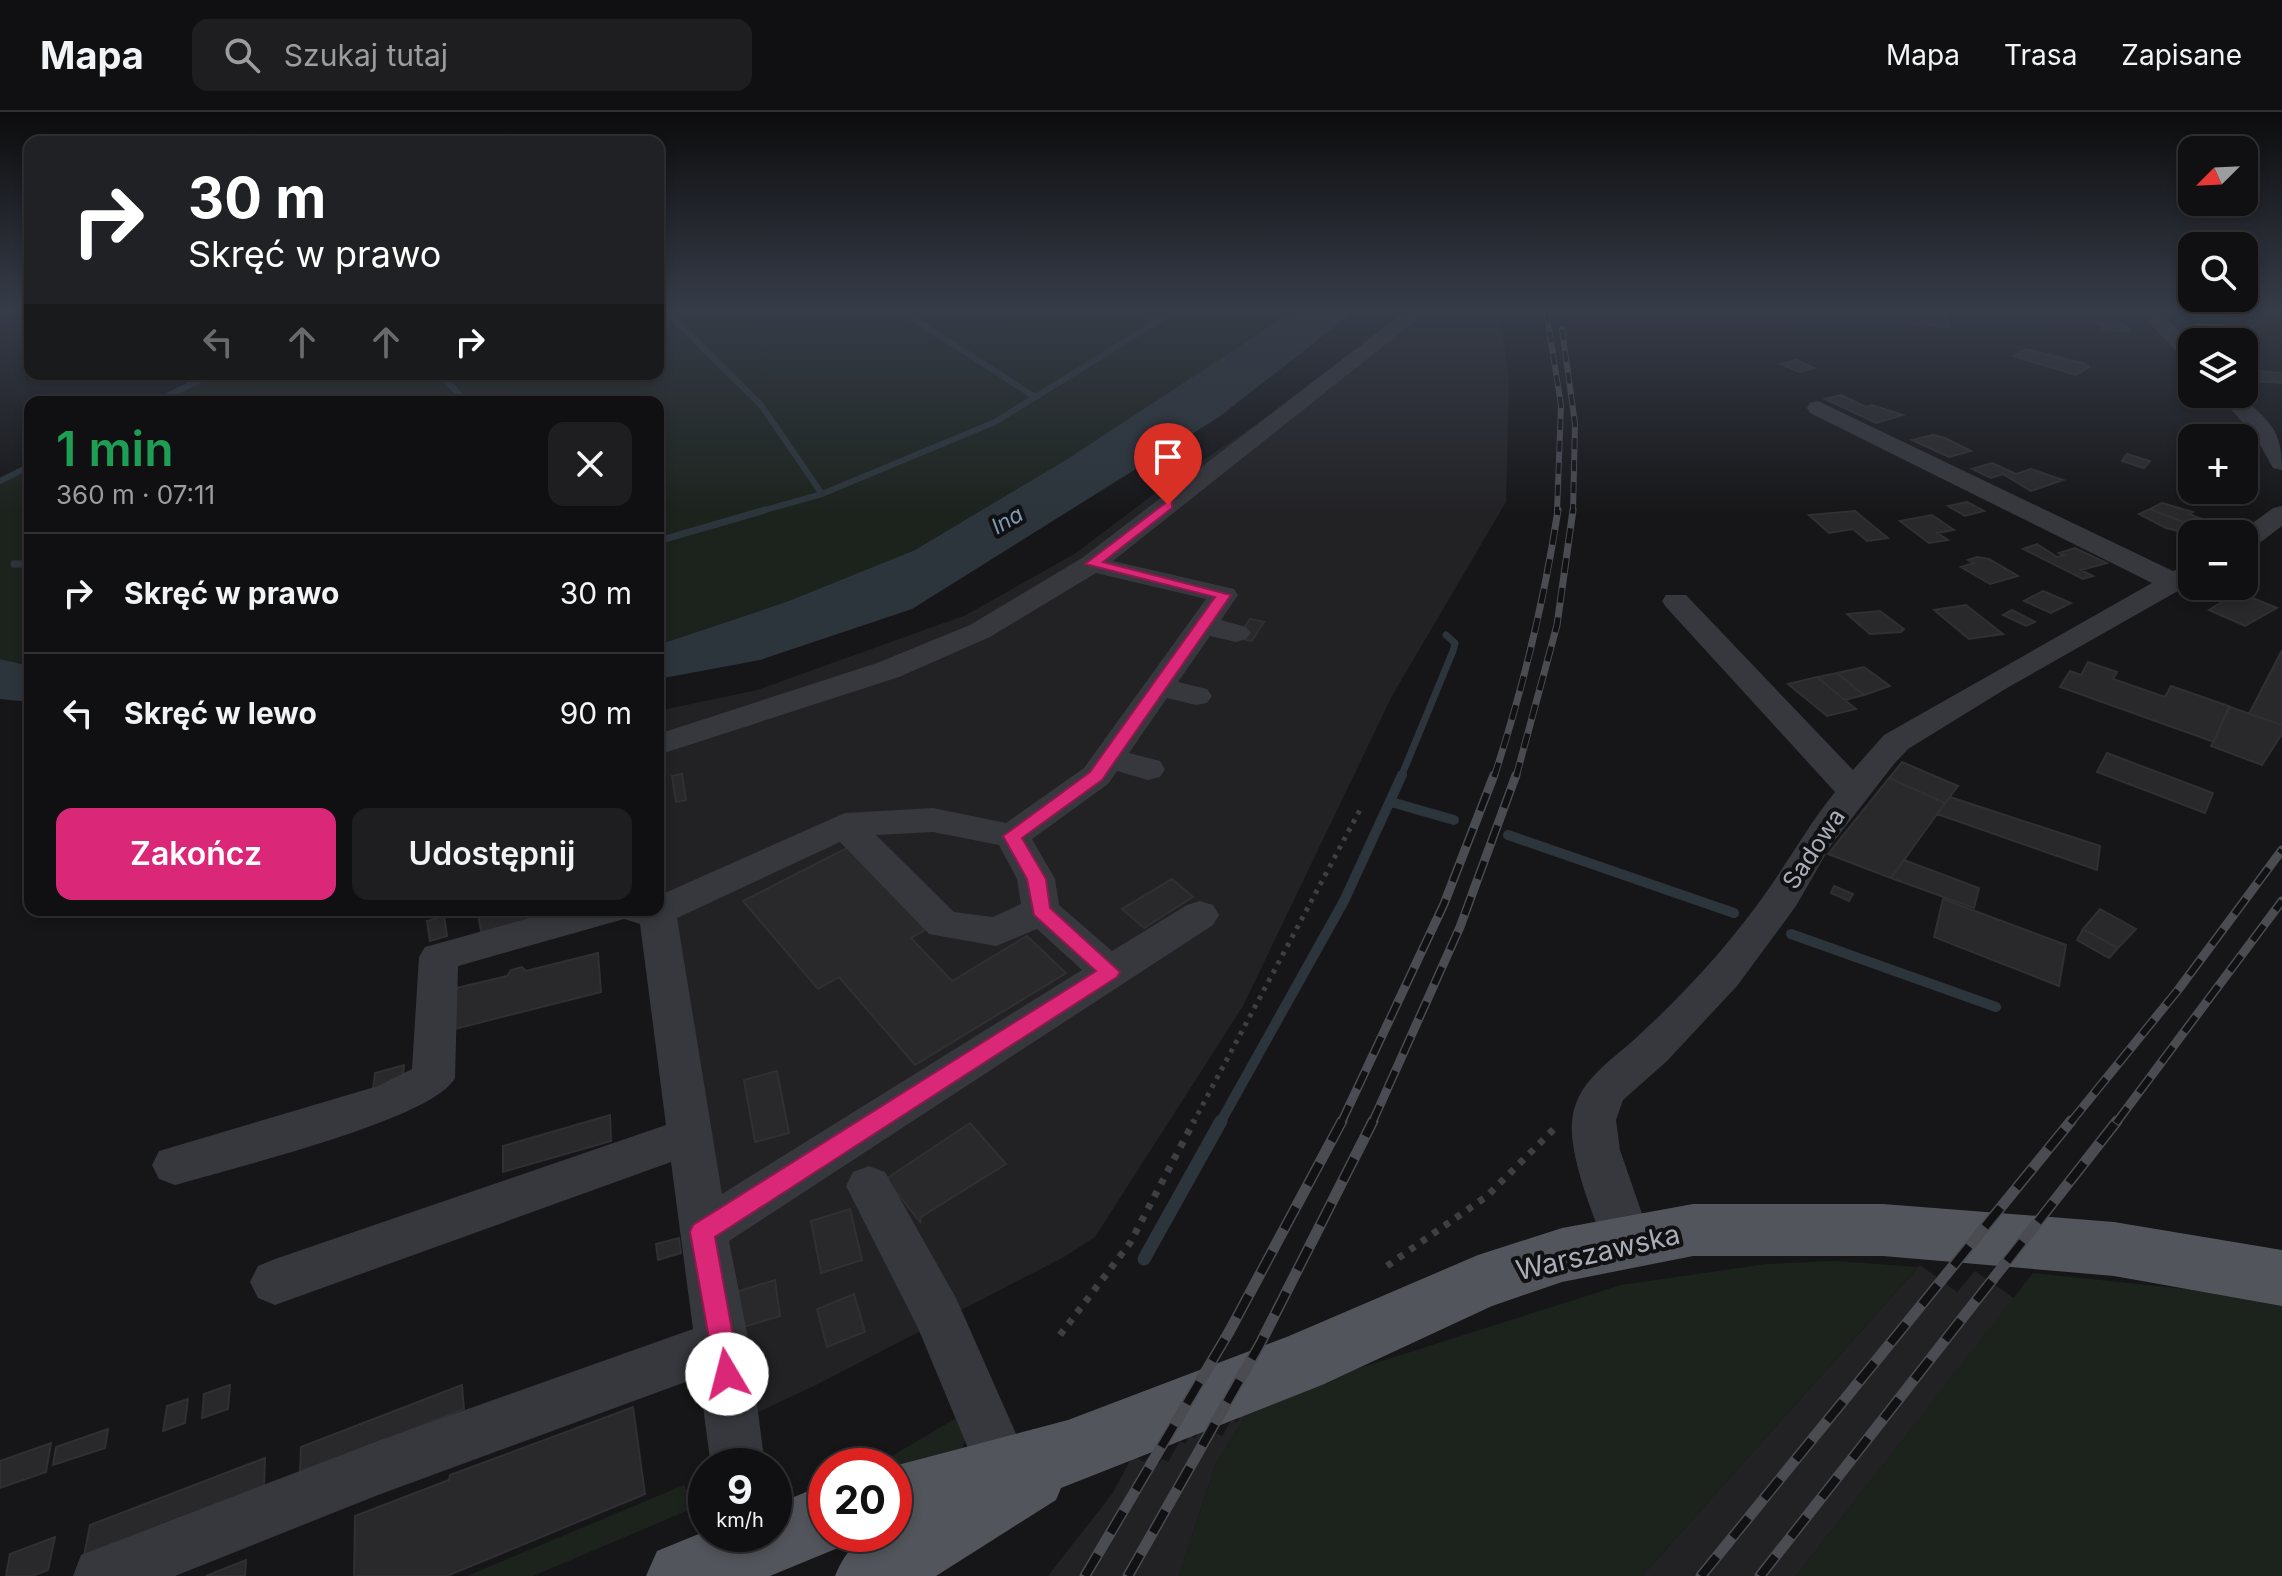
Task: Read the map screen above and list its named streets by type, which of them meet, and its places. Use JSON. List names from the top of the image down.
{
  "streets": {
    "main road": ["Warszawska"],
    "street": ["Sadowa"]
  },
  "water": ["Ina"],
  "north": "bottom left",
  "page": {
    "header": "Mapa",
    "search": "Szukaj tutaj",
    "nav": ["Mapa", "Trasa", "Zapisane"],
    "map_buttons": ["+", "−"],
    "turn": ["30 m", "Skręć w prawo"],
    "heading": ["1 min", "360 m · 07:11"],
    "list": [
      {
        "name": "Skręć w prawo",
        "value": "30 m"
      },
      {
        "name": "Skręć w lewo",
        "value": "90 m"
      }
    ],
    "buttons": ["Zakończ", "Udostępnij"],
    "speed": "9 km/h",
    "limit": "20"
  }
}
